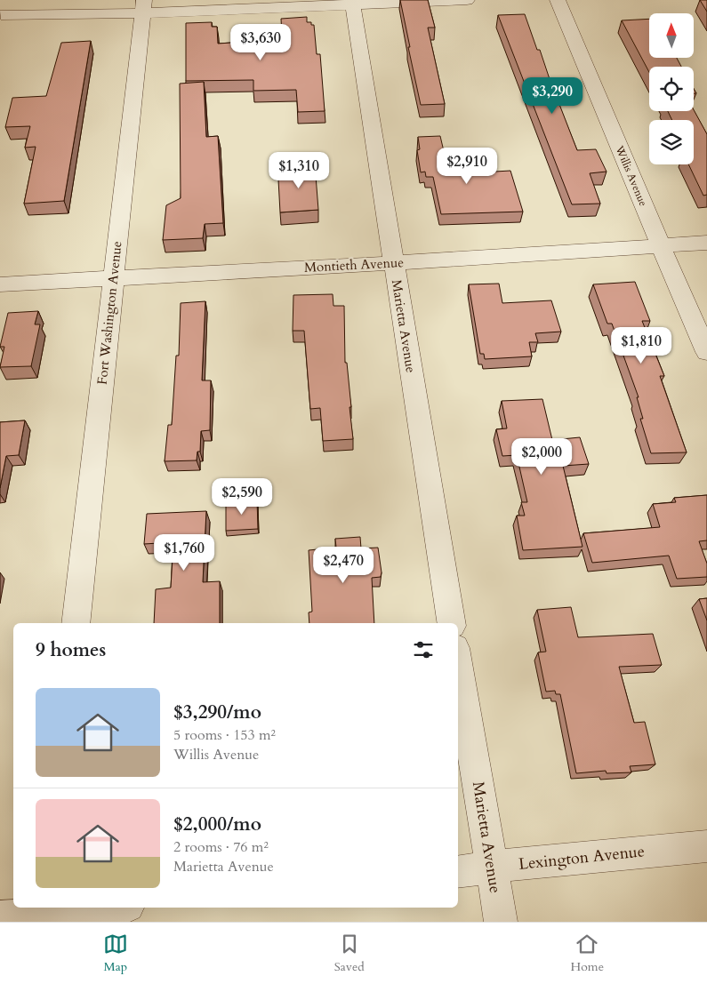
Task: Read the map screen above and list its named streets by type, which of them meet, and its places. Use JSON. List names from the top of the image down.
{
  "streets": {
    "street": [
      "Willis Avenue",
      "Montieth Avenue",
      "Fort Washington Avenue",
      "Marietta Avenue",
      "Lexington Avenue"
    ]
  },
  "crossings": [
    ["Willis Avenue", "Montieth Avenue"],
    ["Montieth Avenue", "Fort Washington Avenue"],
    ["Montieth Avenue", "Marietta Avenue"],
    ["Marietta Avenue", "Lexington Avenue"]
  ],
  "north": "top",
  "page": {
    "price": [
      "$3,630",
      "$3,290",
      "$2,910",
      "$1,310",
      "$1,810",
      "$2,000",
      "$2,590",
      "$1,760",
      "$2,470"
    ],
    "heading": "9 homes",
    "list": [
      {
        "name": "$3,290/mo",
        "note": "5 rooms · 153 m² · Willis Avenue"
      },
      {
        "name": "$2,000/mo",
        "note": "2 rooms · 76 m² · Marietta Avenue"
      }
    ],
    "tabs": ["Map", "Saved", "Home"]
  }
}
